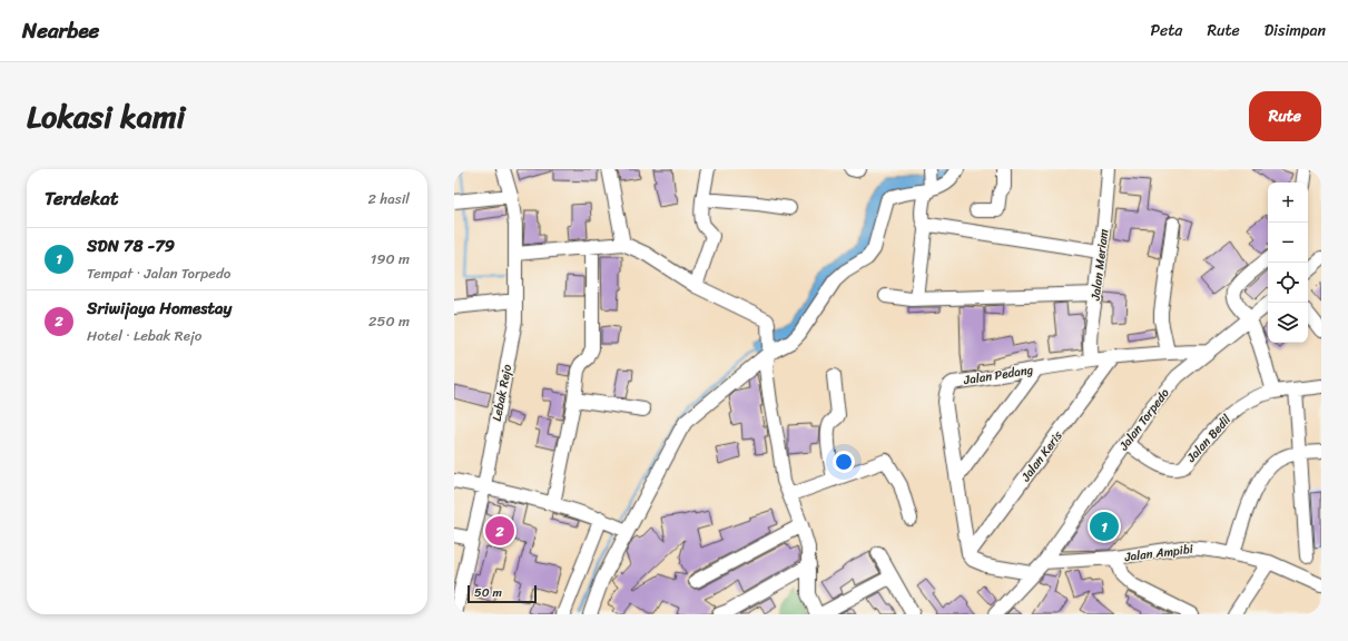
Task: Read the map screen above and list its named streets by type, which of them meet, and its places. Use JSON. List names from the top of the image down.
{
  "streets": {
    "street": [
      "Jalan Meriam",
      "Jalan Pedang",
      "Lebak Rejo",
      "Jalan Torpedo",
      "Jalan Bedil",
      "Jalan Keris",
      "Jalan Ampibi"
    ]
  },
  "crossings": [
    ["Jalan Meriam", "Jalan Pedang"],
    ["Jalan Pedang", "Jalan Torpedo"],
    ["Jalan Pedang", "Jalan Keris"],
    ["Jalan Torpedo", "Jalan Bedil"],
    ["Jalan Torpedo", "Jalan Ampibi"]
  ],
  "scale_bar": "50 m",
  "page": {
    "header": "Nearbee",
    "nav": ["Peta", "Rute", "Disimpan"],
    "title": "Lokasi kami",
    "buttons": "Rute",
    "heading": ["Terdekat", "2 hasil"],
    "map_buttons": ["+", "−"],
    "list": [
      {
        "mark": "1",
        "name": "SDN 78 -79",
        "note": "Tempat · Jalan Torpedo",
        "value": "190 m"
      },
      {
        "mark": "2",
        "name": "Sriwijaya Homestay",
        "note": "Hotel · Lebak Rejo",
        "value": "250 m"
      }
    ],
    "pins": ["1", "2"],
    "scale": "50 m"
  }
}
